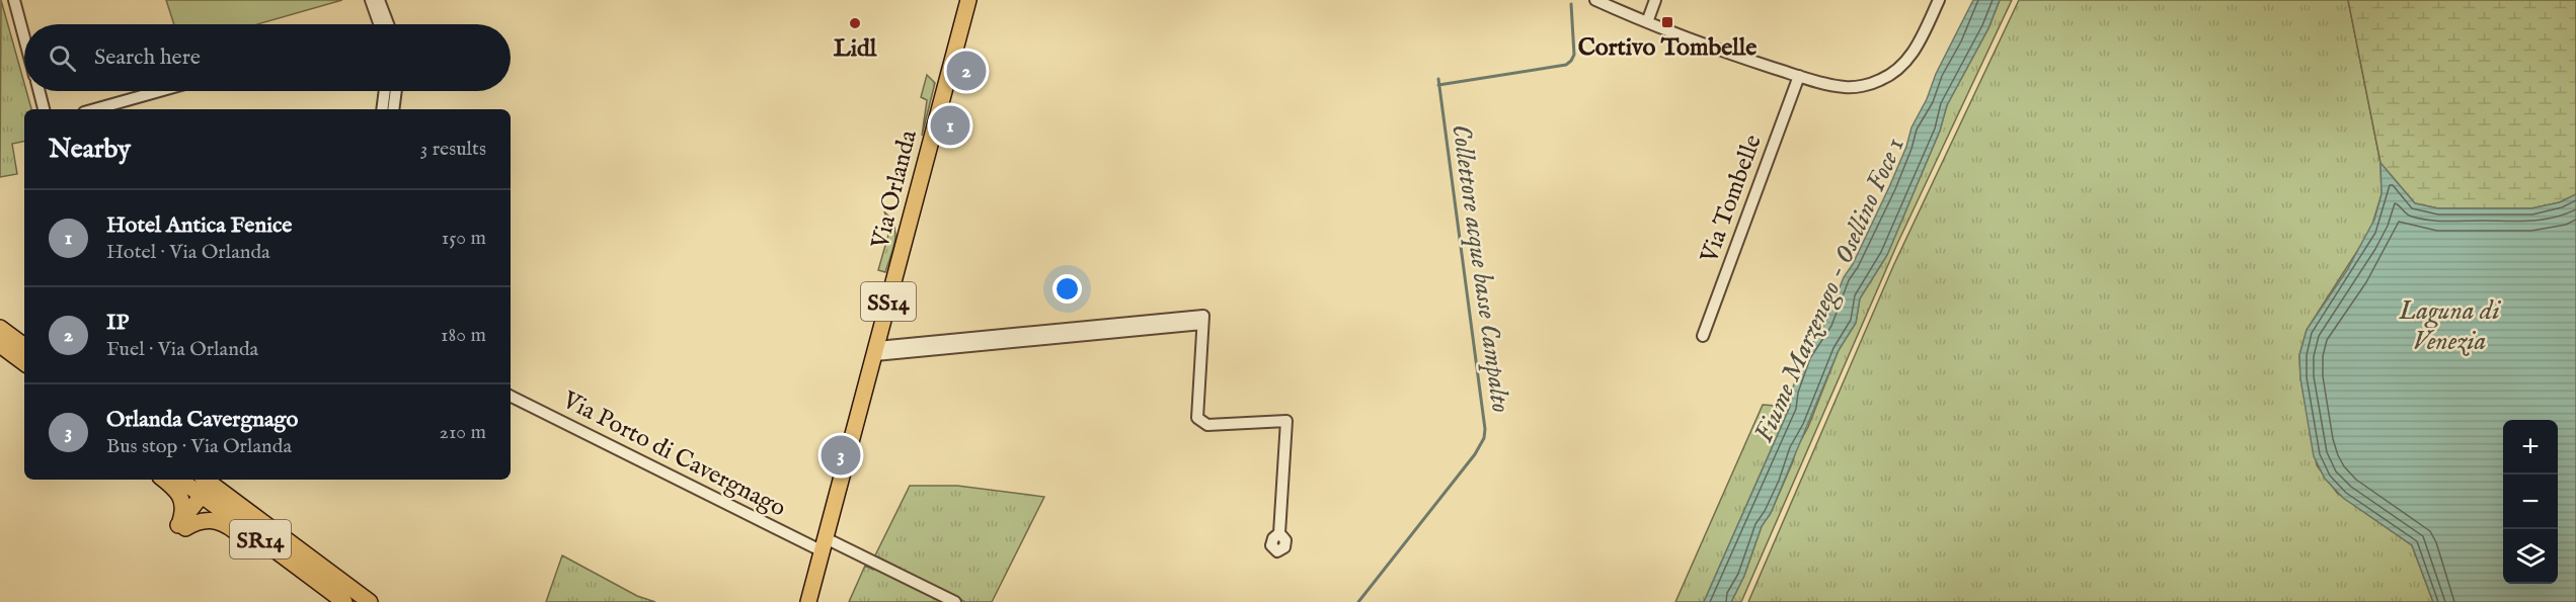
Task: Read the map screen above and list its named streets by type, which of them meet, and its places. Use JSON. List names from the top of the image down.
{
  "streets": {
    "main road": ["Via Orlanda", "SS14", "SR14"],
    "street": ["Via Tombelle", "Via Porto di Cavergnago"]
  },
  "crossings": [
    ["Via Orlanda", "Via Porto di Cavergnago"]
  ],
  "water": ["Collettore acque basse Campalto", "Fiume Marzenego - Osellino Foce 1", "Laguna di Venezia"],
  "places": {
    "transit": ["Cortivo Tombelle"],
    "other": ["Lidl"]
  },
  "page": {
    "search": "Search here",
    "pins": ["2", "1", "3"],
    "heading": ["Nearby", "3 results"],
    "list": [
      {
        "mark": "1",
        "name": "Hotel Antica Fenice",
        "note": "Hotel · Via Orlanda",
        "value": "150 m"
      },
      {
        "mark": "2",
        "name": "IP",
        "note": "Fuel · Via Orlanda",
        "value": "180 m"
      },
      {
        "mark": "3",
        "name": "Orlanda Cavergnago",
        "note": "Bus stop · Via Orlanda",
        "value": "210 m"
      }
    ],
    "map_buttons": ["+", "−"]
  }
}
